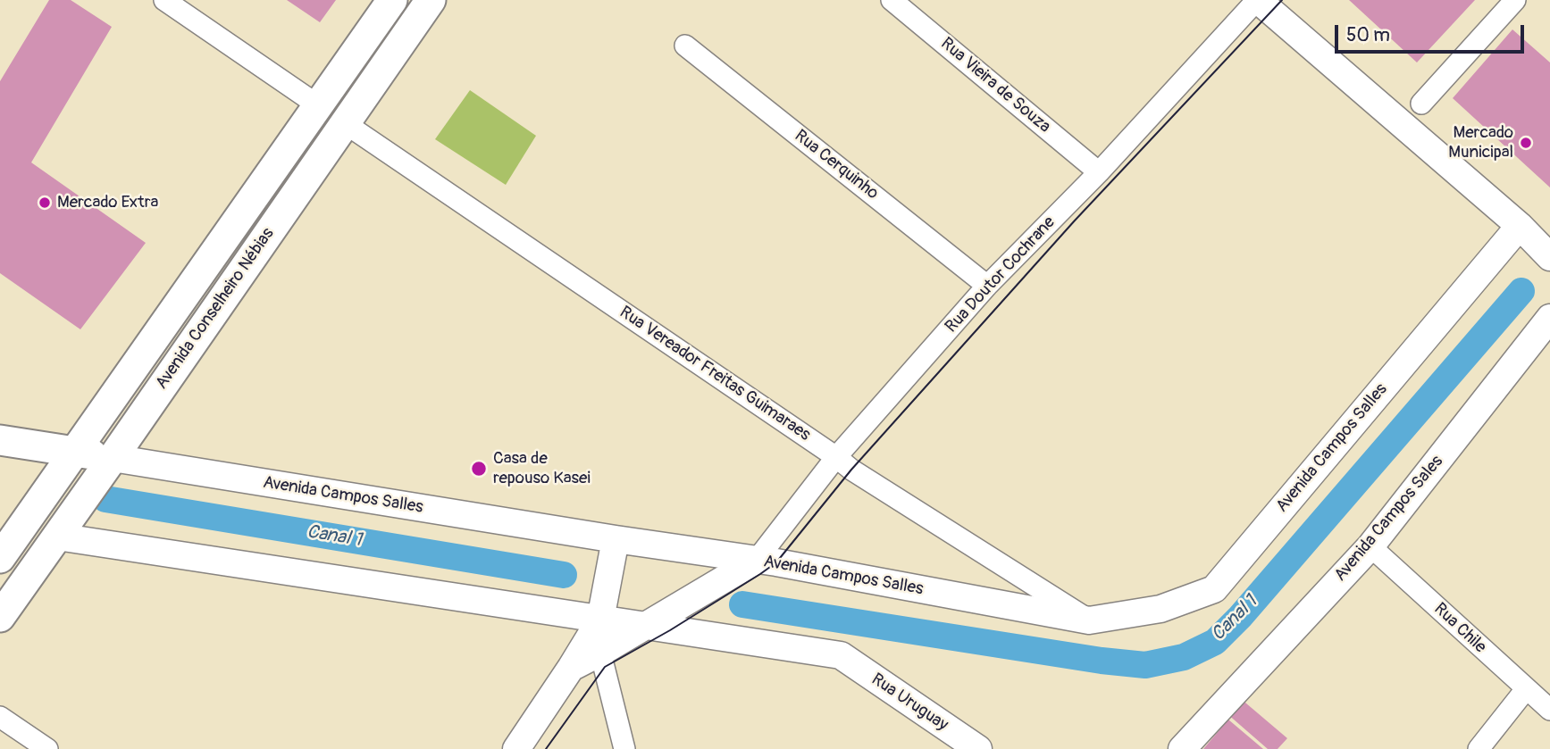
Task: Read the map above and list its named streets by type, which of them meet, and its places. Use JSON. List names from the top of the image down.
{
  "streets": {
    "main road": ["Avenida Conselheiro Nébias", "Avenida Campos Salles"],
    "street": [
      "Rua Vieira de Souza",
      "Rua Cerquinho",
      "Rua Doutor Cochrane",
      "Rua Vereador Freitas Guimaraes",
      "Avenida Campos Sales",
      "Rua Chile",
      "Rua Uruguay"
    ]
  },
  "crossings": [
    ["Rua Vieira de Souza", "Rua Doutor Cochrane"],
    ["Rua Cerquinho", "Rua Doutor Cochrane"],
    ["Rua Doutor Cochrane", "Rua Vereador Freitas Guimaraes"],
    ["Rua Doutor Cochrane", "Avenida Campos Salles"],
    ["Avenida Conselheiro Nébias", "Rua Vereador Freitas Guimaraes"],
    ["Avenida Conselheiro Nébias", "Avenida Campos Salles"],
    ["Rua Vereador Freitas Guimaraes", "Avenida Campos Salles"],
    ["Avenida Campos Sales", "Rua Chile"]
  ],
  "water": ["Canal 1"],
  "places": ["Mercado Municipal", "Mercado Extra", "Casa de repouso Kasei"],
  "scale_bar": "50 m"
}
